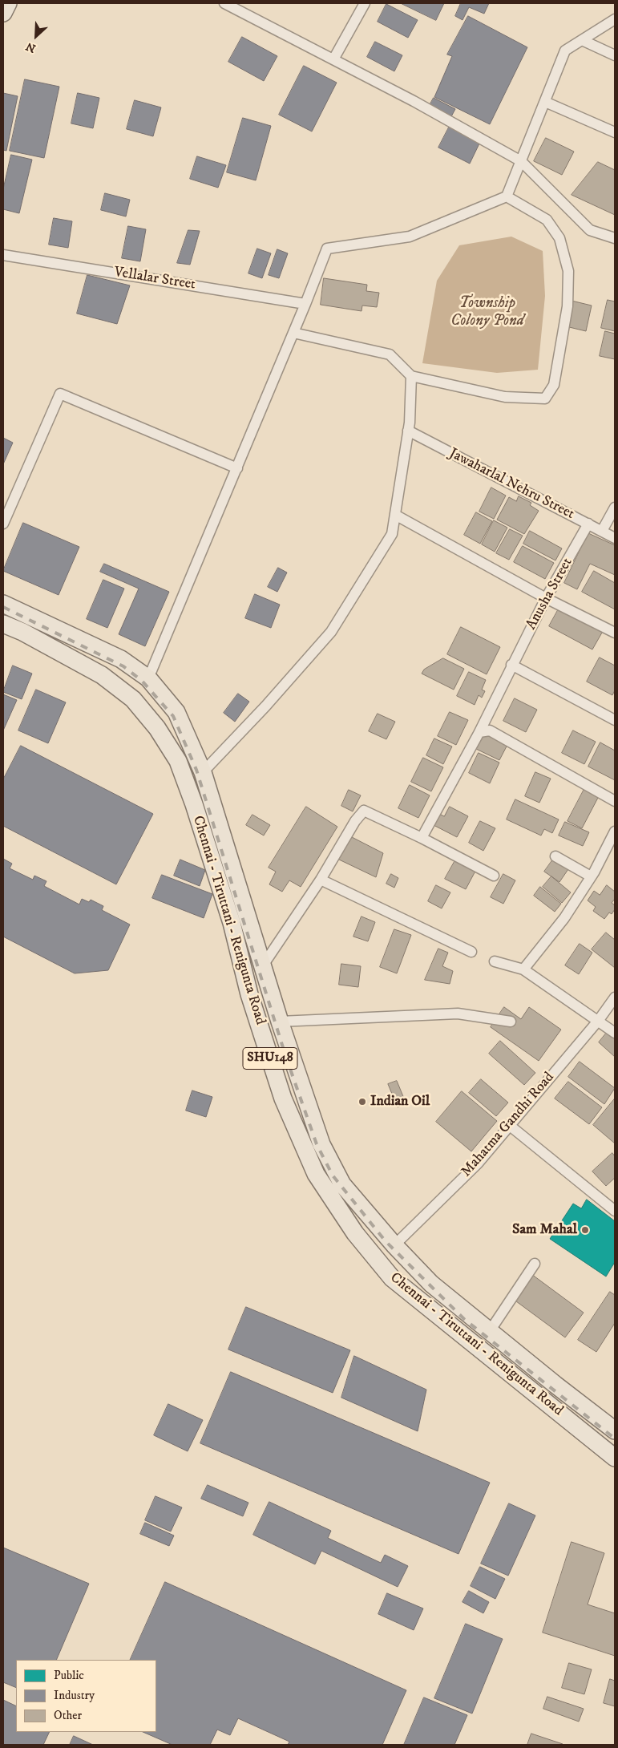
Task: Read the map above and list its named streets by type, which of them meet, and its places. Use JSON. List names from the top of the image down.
{
  "streets": {
    "highway": ["Chennai - Tiruttani - Renigunta Road", "SHU148"],
    "street": [
      "Vellalar Street",
      "Jawaharlal Nehru Street",
      "Anusha Street",
      "Mahatma Gandhi Road"
    ]
  },
  "crossings": [
    ["Jawaharlal Nehru Street", "Anusha Street"],
    ["Chennai - Tiruttani - Renigunta Road", "Mahatma Gandhi Road"]
  ],
  "water": ["Township Colony Pond"],
  "places": ["Indian Oil", "Sam Mahal"],
  "legend": ["Public", "Industry", "Other"],
  "north": "bottom left"
}
